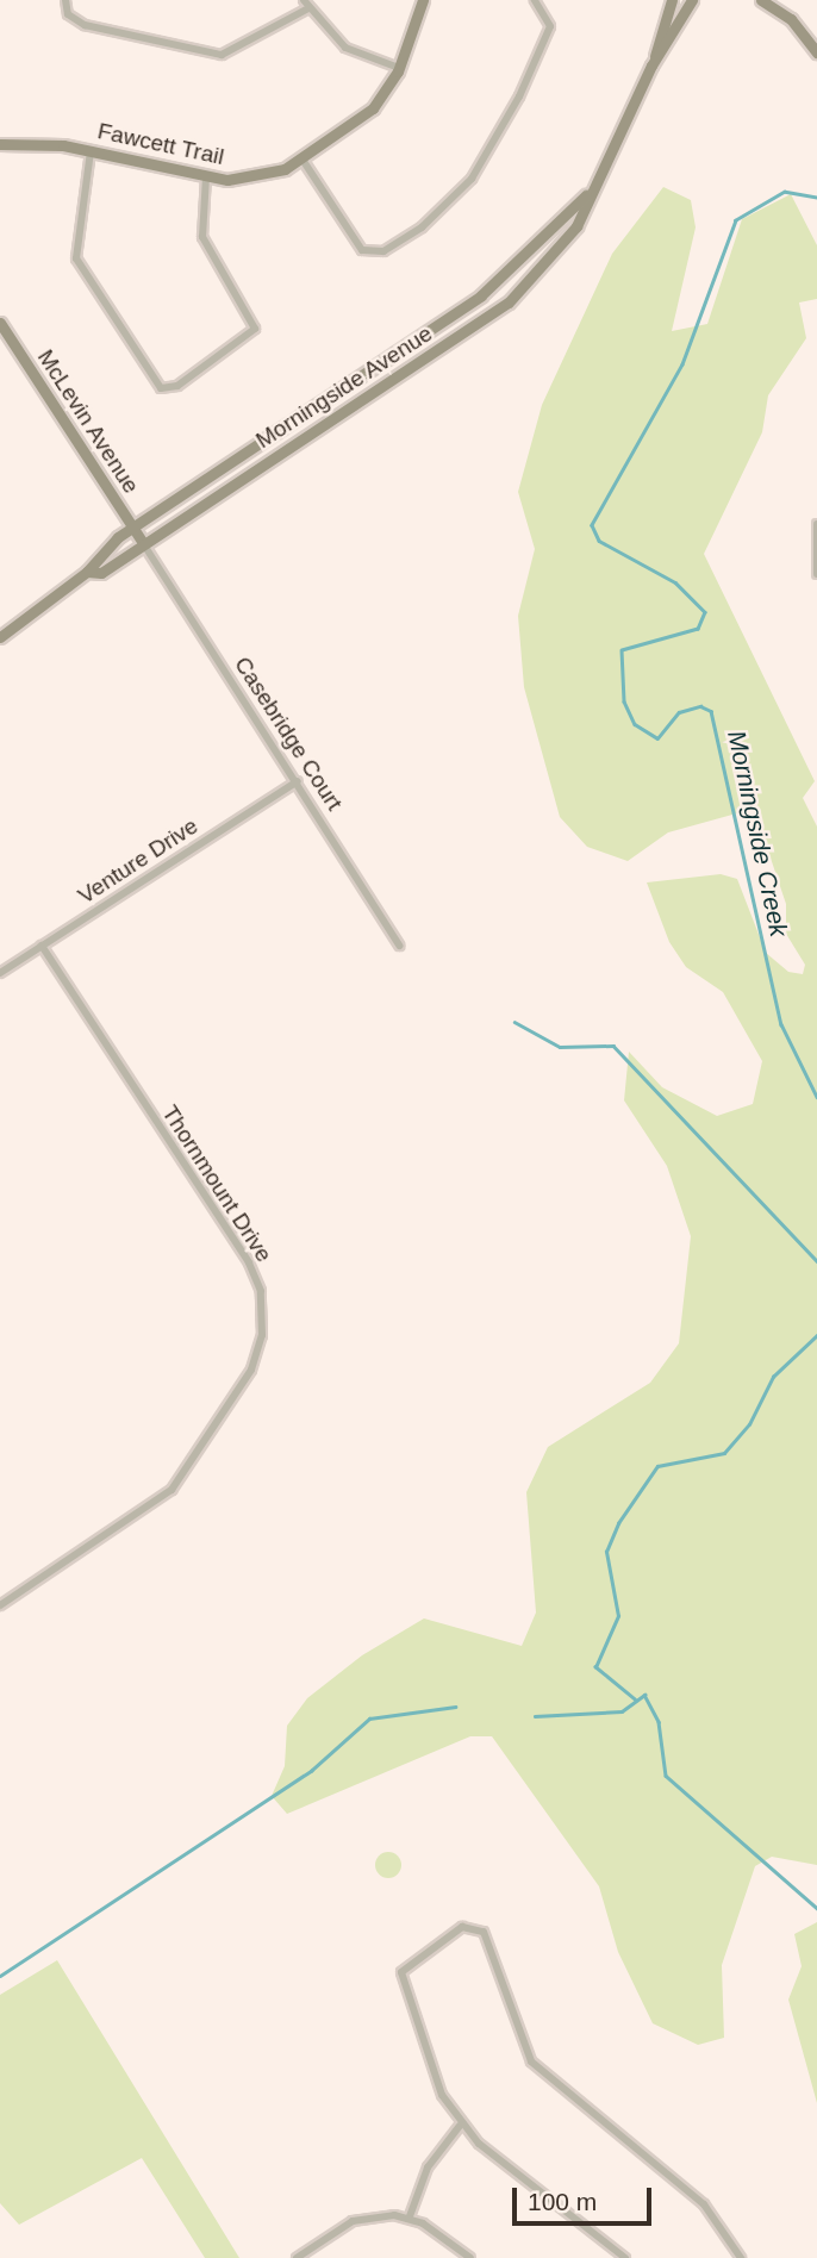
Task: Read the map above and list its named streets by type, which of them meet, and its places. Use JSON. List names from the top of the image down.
{
  "streets": {
    "main road": ["Fawcett Trail", "Morningside Avenue", "McLevin Avenue"],
    "street": ["Casebridge Court", "Venture Drive", "Thornmount Drive"]
  },
  "crossings": [
    ["Morningside Avenue", "McLevin Avenue"],
    ["Morningside Avenue", "Casebridge Court"],
    ["McLevin Avenue", "Casebridge Court"],
    ["Casebridge Court", "Venture Drive"],
    ["Venture Drive", "Thornmount Drive"]
  ],
  "water": ["Morningside Creek"],
  "scale_bar": "100 m"
}
